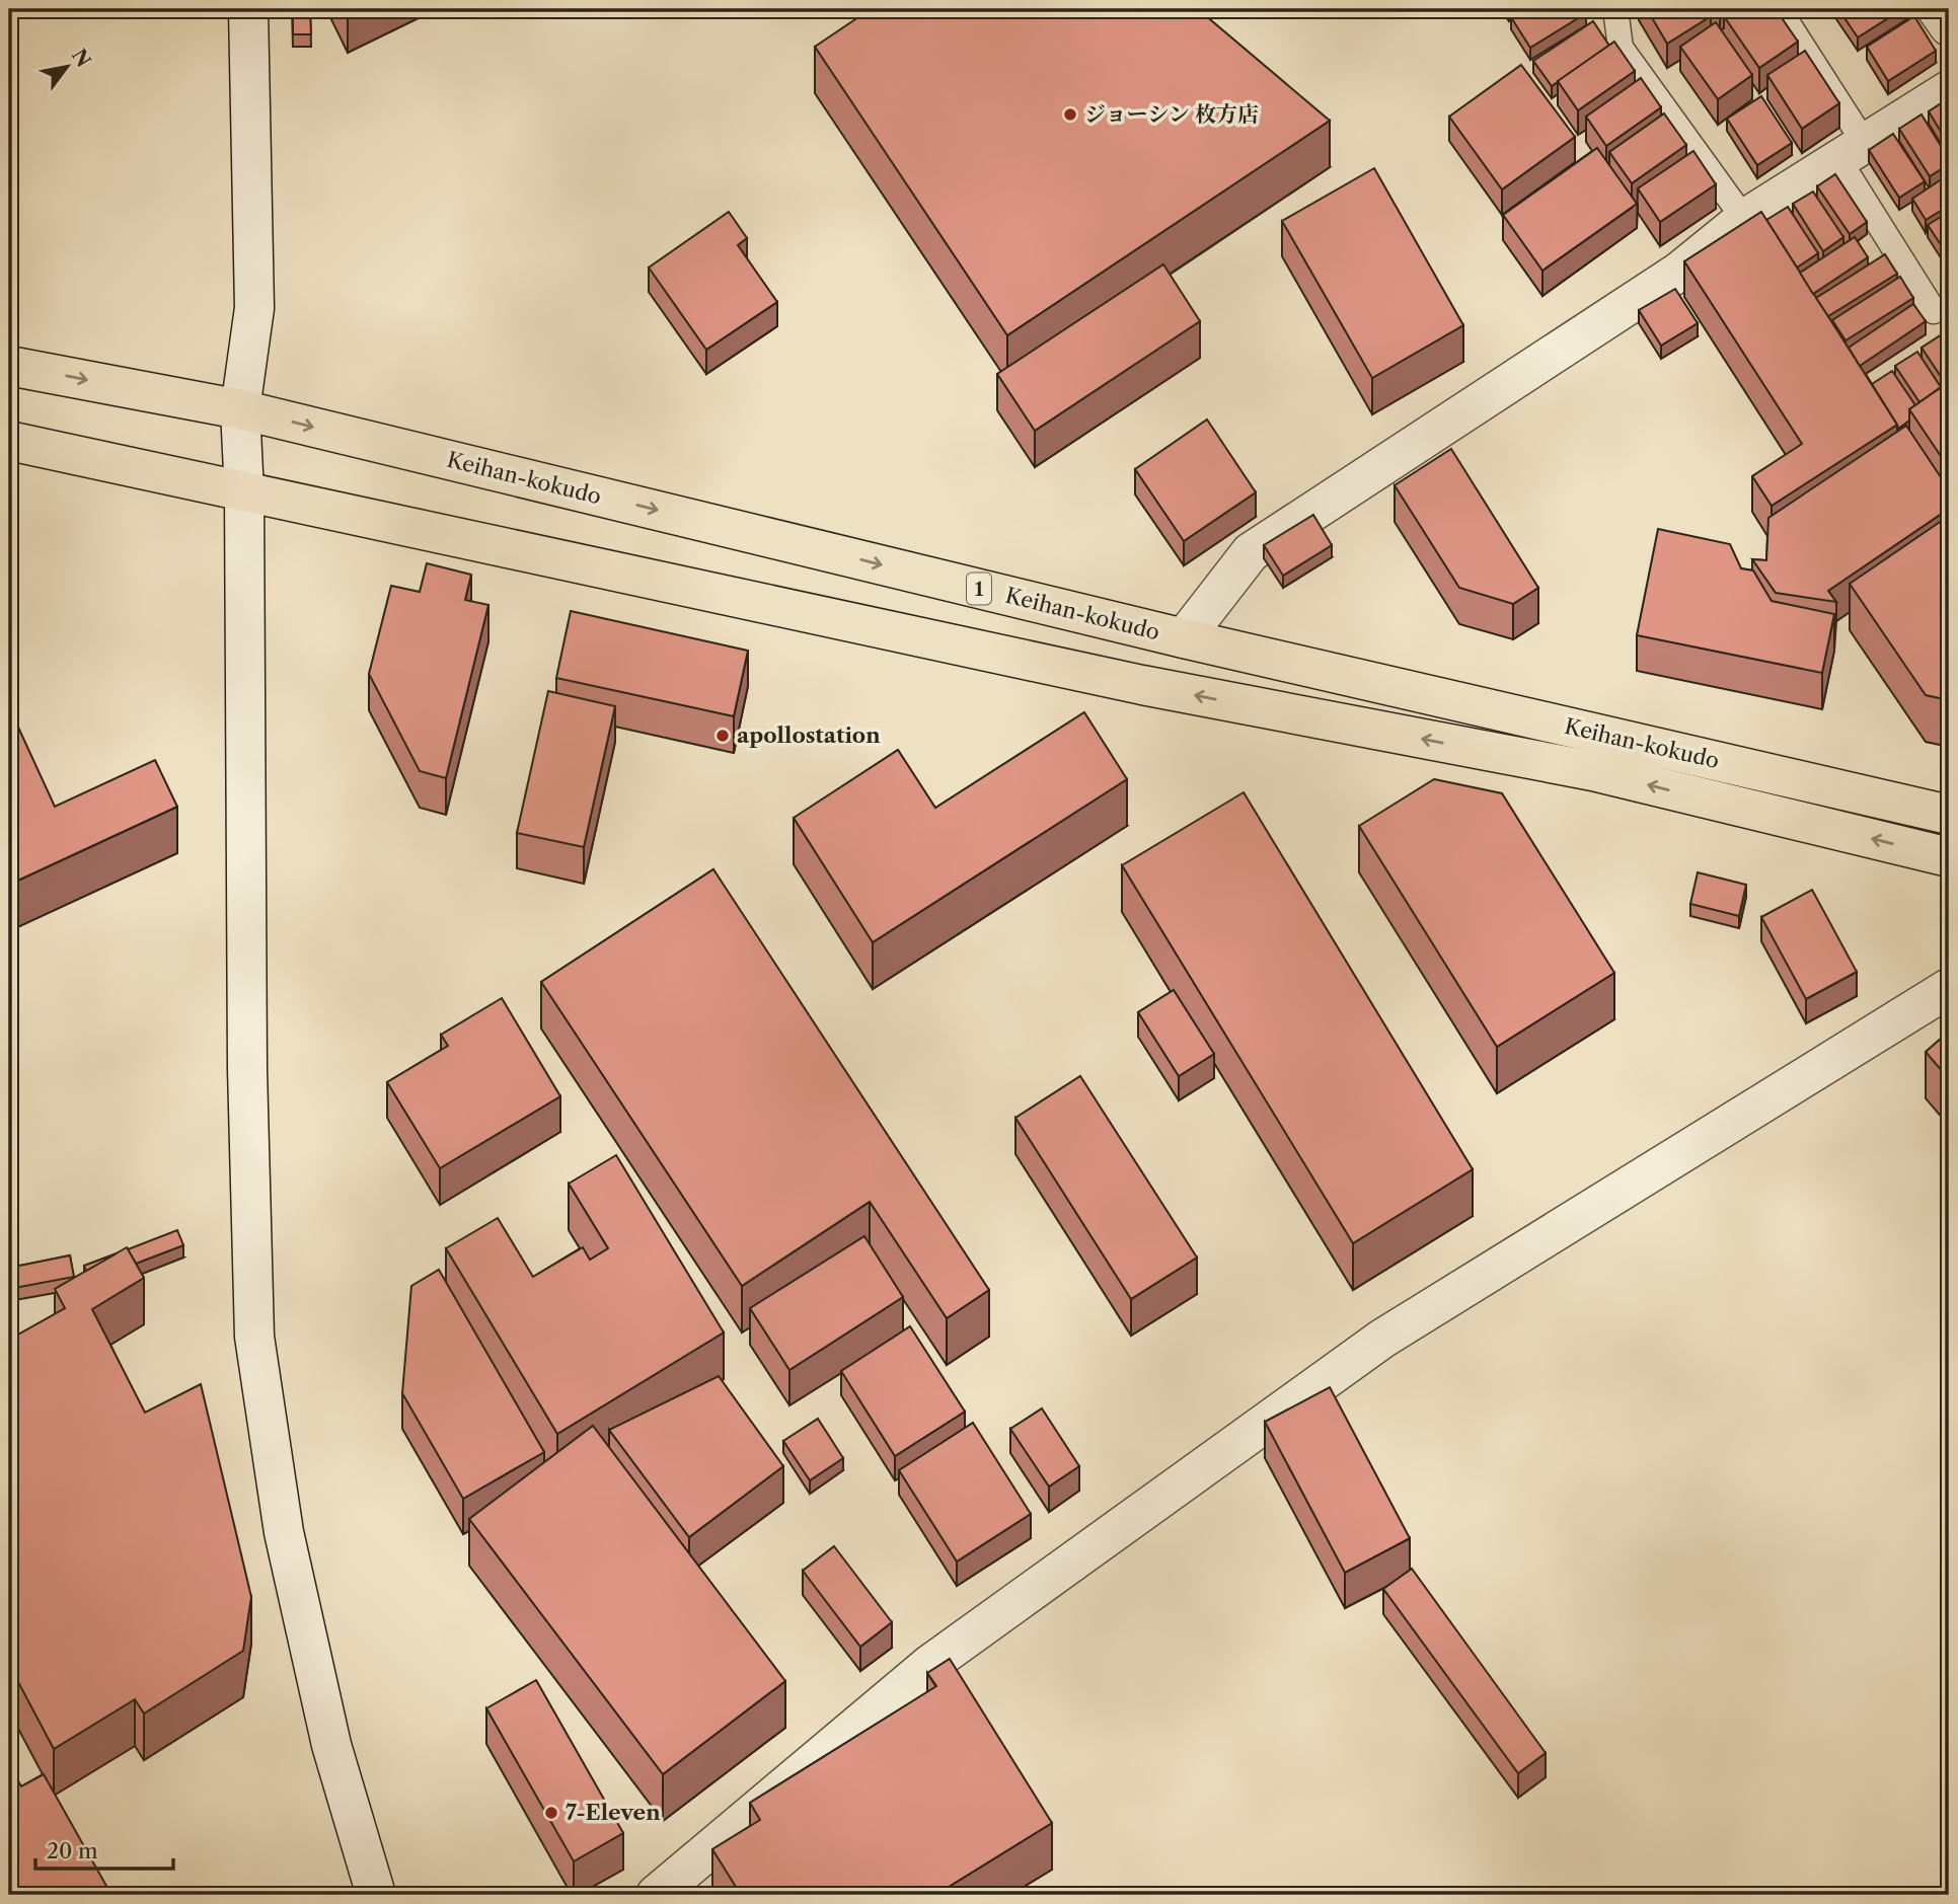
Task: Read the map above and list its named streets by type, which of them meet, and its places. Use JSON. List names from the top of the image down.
{
  "streets": {
    "highway": ["Keihan-kokudo", "1"]
  },
  "places": ["ジョーシン 枚方店", "apollostation", "7-Eleven"],
  "scale_bar": "20 m",
  "north": "top right"
}
